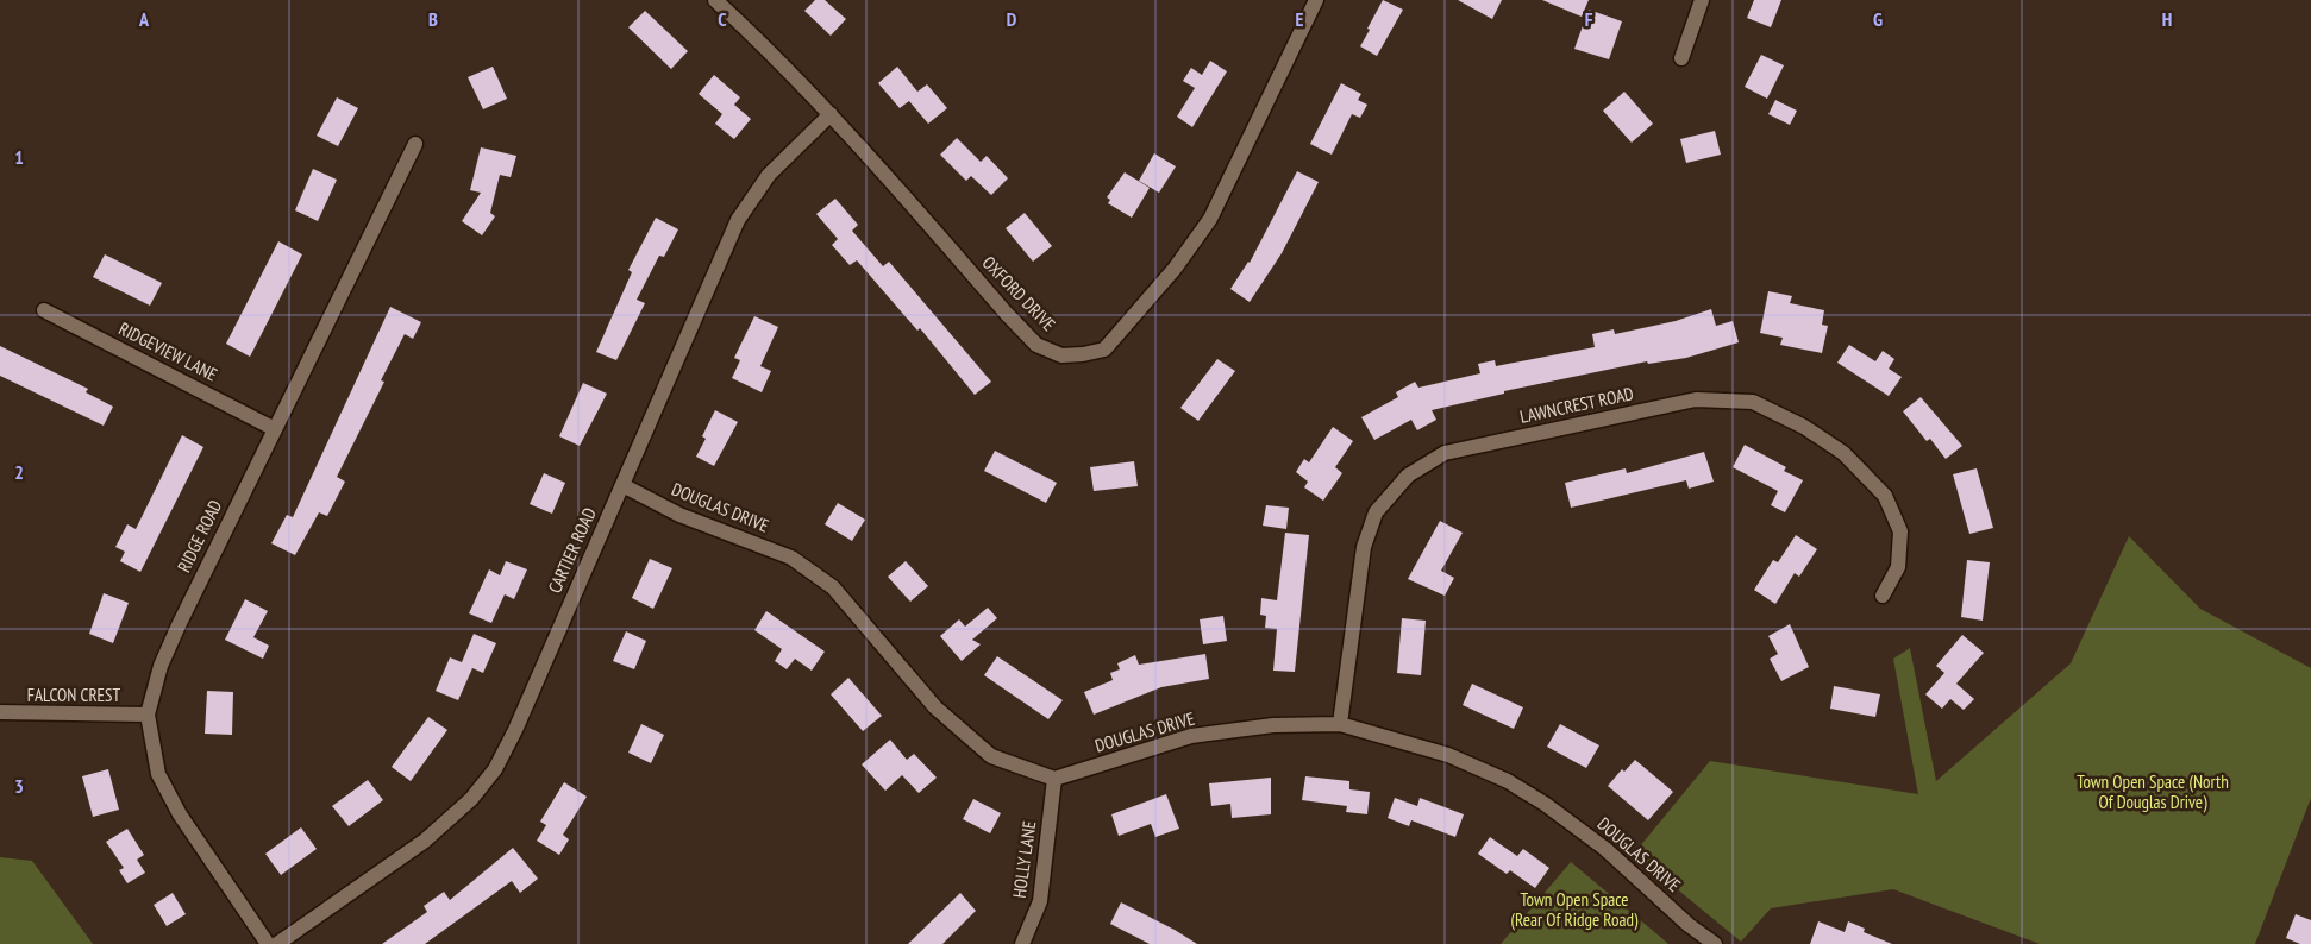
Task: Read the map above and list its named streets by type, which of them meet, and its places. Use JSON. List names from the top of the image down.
{
  "streets": {
    "street": [
      "OXFORD DRIVE",
      "RIDGEVIEW LANE",
      "LAWNCREST ROAD",
      "DOUGLAS DRIVE",
      "RIDGE ROAD",
      "CARTIER ROAD",
      "FALCON CREST",
      "HOLLY LANE"
    ]
  },
  "crossings": [
    ["OXFORD DRIVE", "CARTIER ROAD"],
    ["RIDGEVIEW LANE", "RIDGE ROAD"],
    ["LAWNCREST ROAD", "DOUGLAS DRIVE"],
    ["DOUGLAS DRIVE", "CARTIER ROAD"],
    ["DOUGLAS DRIVE", "HOLLY LANE"],
    ["RIDGE ROAD", "FALCON CREST"]
  ],
  "parks": ["Town Open Space (North Of Douglas Drive)", "Town Open Space (Rear Of Ridge Road)"],
  "grid": {
    "columns": [
      "A",
      "B",
      "C",
      "D",
      "E",
      "F",
      "G",
      "H"
    ],
    "rows": ["1", "2", "3"]
  }
}
